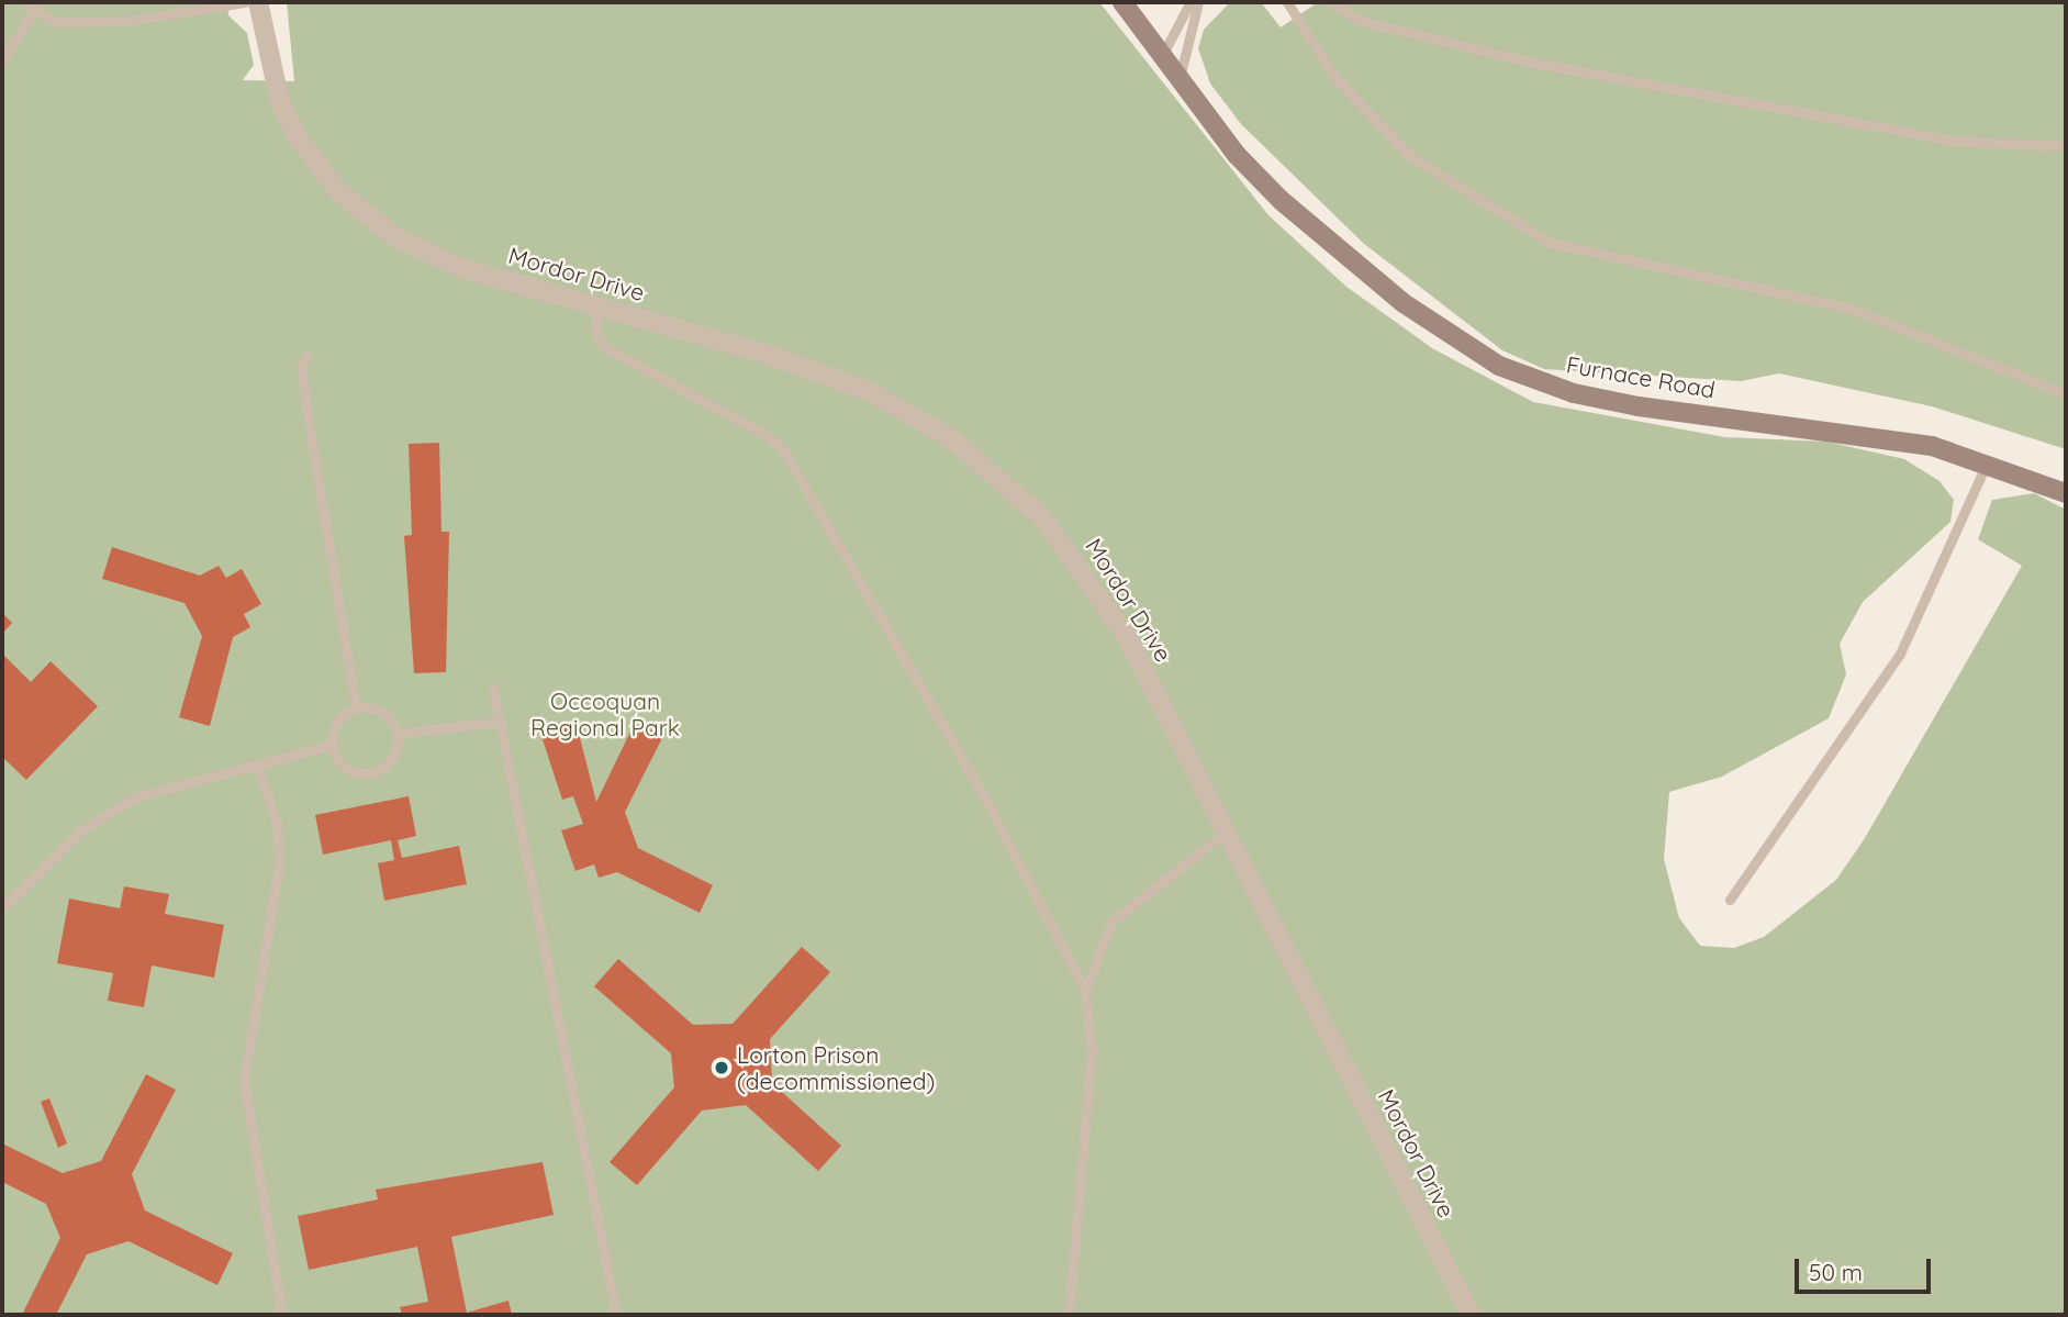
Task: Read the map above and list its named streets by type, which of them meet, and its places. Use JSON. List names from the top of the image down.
{
  "streets": {
    "main road": ["Furnace Road"],
    "street": ["Mordor Drive"]
  },
  "parks": ["Occoquan Regional Park"],
  "places": ["Lorton Prison (decommissioned)"],
  "scale_bar": "50 m"
}
